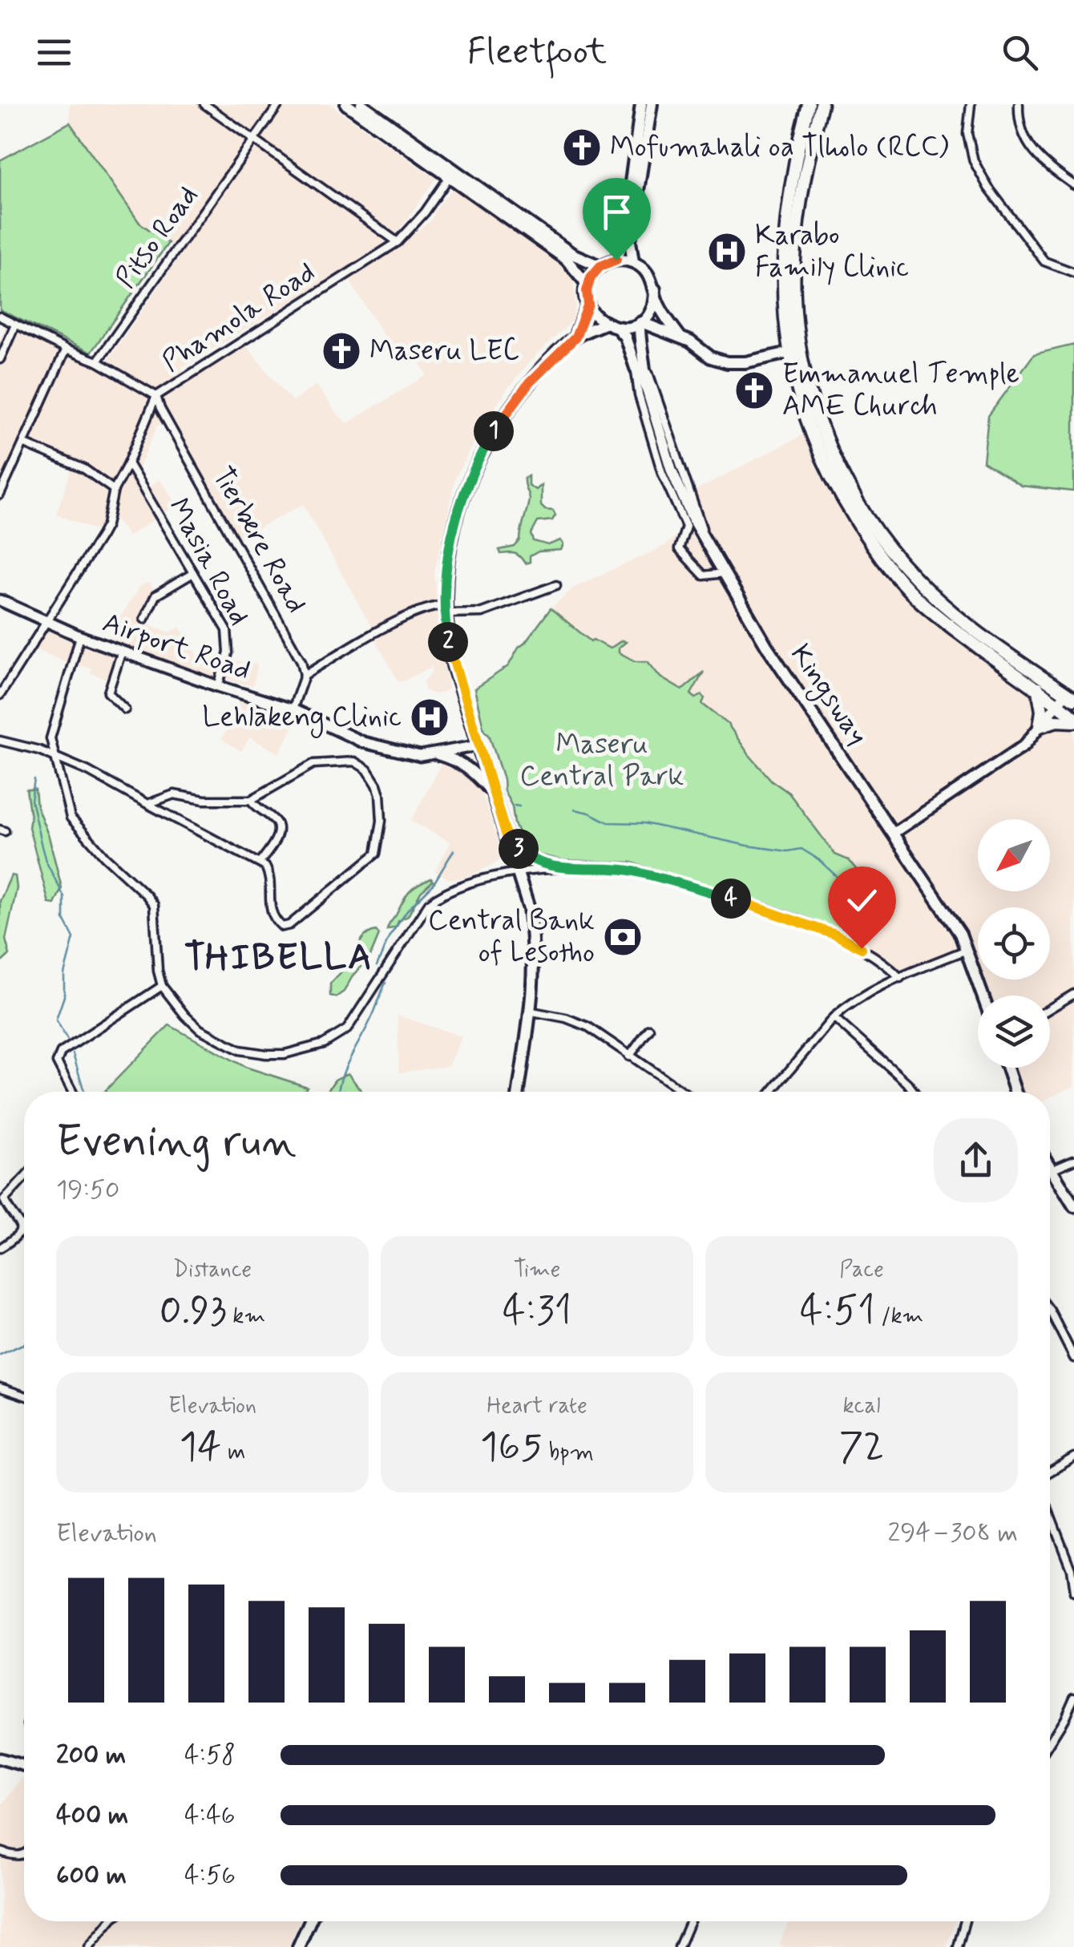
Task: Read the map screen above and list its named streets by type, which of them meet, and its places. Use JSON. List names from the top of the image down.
{
  "streets": {
    "main road": ["Airport Road", "Kingsway"],
    "street": [
      "Pitso Road",
      "Phamola Road",
      "Tierbere Road",
      "Masia Road"
    ]
  },
  "crossings": [
    ["Phamola Road", "Tierbere Road"],
    ["Phamola Road", "Masia Road"],
    ["Phamola Road", "Airport Road"],
    ["Masia Road", "Airport Road"]
  ],
  "districts": ["THIBELLA"],
  "parks": ["Maseru Central Park"],
  "places": {
    "church": ["Mofumahali oa Tlholo (RCC)", "Maseru LEC", "Emmanuel Temple AME Church"],
    "hospital": ["Karabo Family Clinic", "Lehlakeng Clinic"],
    "bank": ["Central Bank of Lesotho"]
  },
  "north": "bottom left",
  "page": {
    "header": "Fleetfoot",
    "pins": [
      "1",
      "2",
      "3",
      "4"
    ],
    "heading": ["Evening run", "19:50"],
    "stats": [
      ["Distance", "0.93 km"],
      ["Time", "4:31"],
      ["Pace", "4:51 /km"],
      ["Elevation", "14 m"],
      ["Heart rate", "165 bpm"],
      ["kcal", "72"]
    ],
    "chart": ["Elevation", "294–308 m"],
    "list": [
      {
        "name": "200 m",
        "note": "4:58"
      },
      {
        "name": "400 m",
        "note": "4:46"
      },
      {
        "name": "600 m",
        "note": "4:56"
      }
    ]
  }
}
